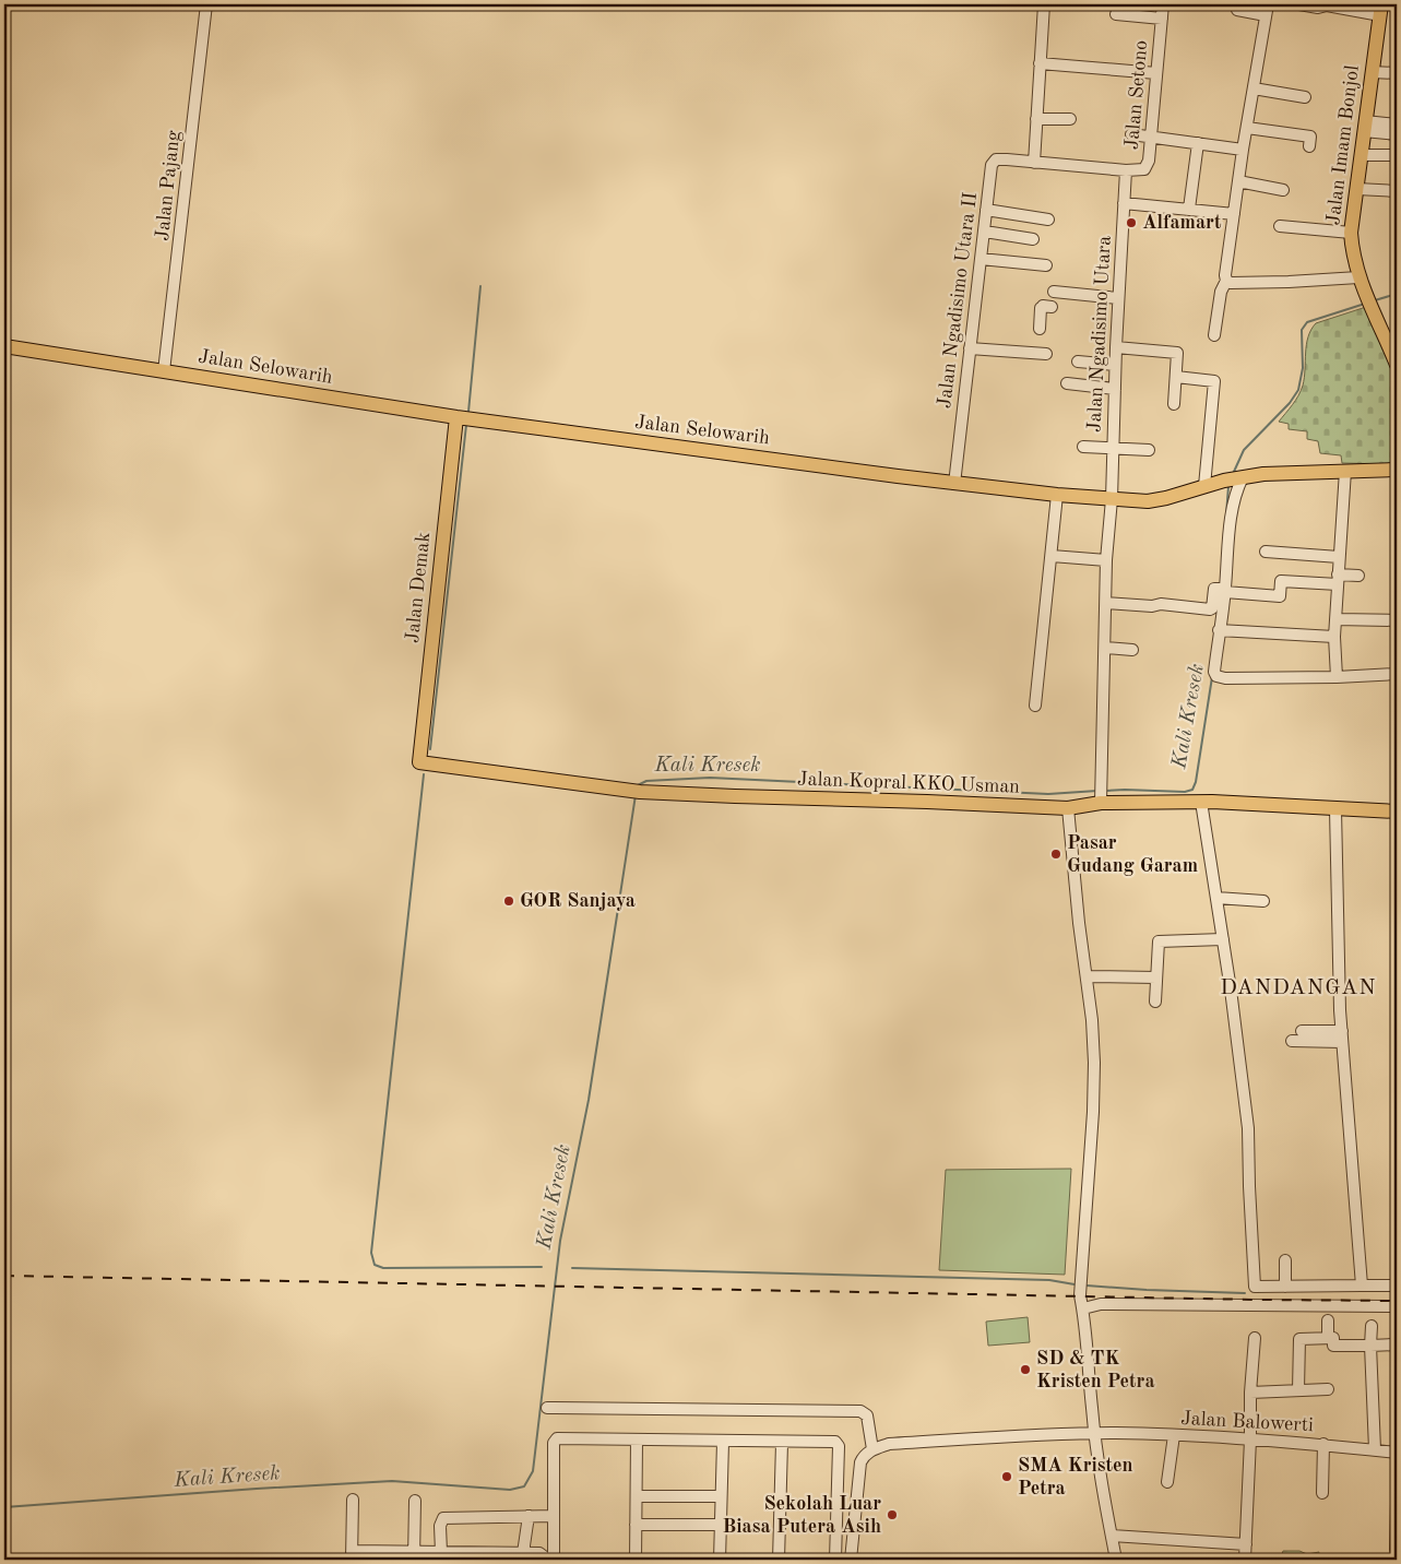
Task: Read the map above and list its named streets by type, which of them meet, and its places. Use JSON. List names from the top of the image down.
{
  "streets": {
    "main road": [
      "Jalan Imam Bonjol",
      "Jalan Selowarih",
      "Jalan Demak",
      "Jalan Kopral KKO Usman"
    ],
    "street": [
      "Jalan Setono",
      "Jalan Pajang",
      "Jalan Ngadisimo Utara II",
      "Jalan Ngadisimo Utara",
      "Jalan Balowerti"
    ]
  },
  "crossings": [
    ["Jalan Setono", "Jalan Ngadisimo Utara"],
    ["Jalan Pajang", "Jalan Selowarih"],
    ["Jalan Ngadisimo Utara II", "Jalan Selowarih"],
    ["Jalan Ngadisimo Utara", "Jalan Selowarih"],
    ["Jalan Ngadisimo Utara", "Jalan Kopral KKO Usman"],
    ["Jalan Selowarih", "Jalan Demak"],
    ["Jalan Demak", "Jalan Kopral KKO Usman"]
  ],
  "districts": ["DANDANGAN"],
  "water": ["Kali Kresek"],
  "places": [
    "Alfamart",
    "Pasar Gudang Garam",
    "GOR Sanjaya",
    "SD & TK Kristen Petra",
    "SMA Kristen Petra",
    "Sekolah Luar Biasa Putera Asih"
  ]
}
